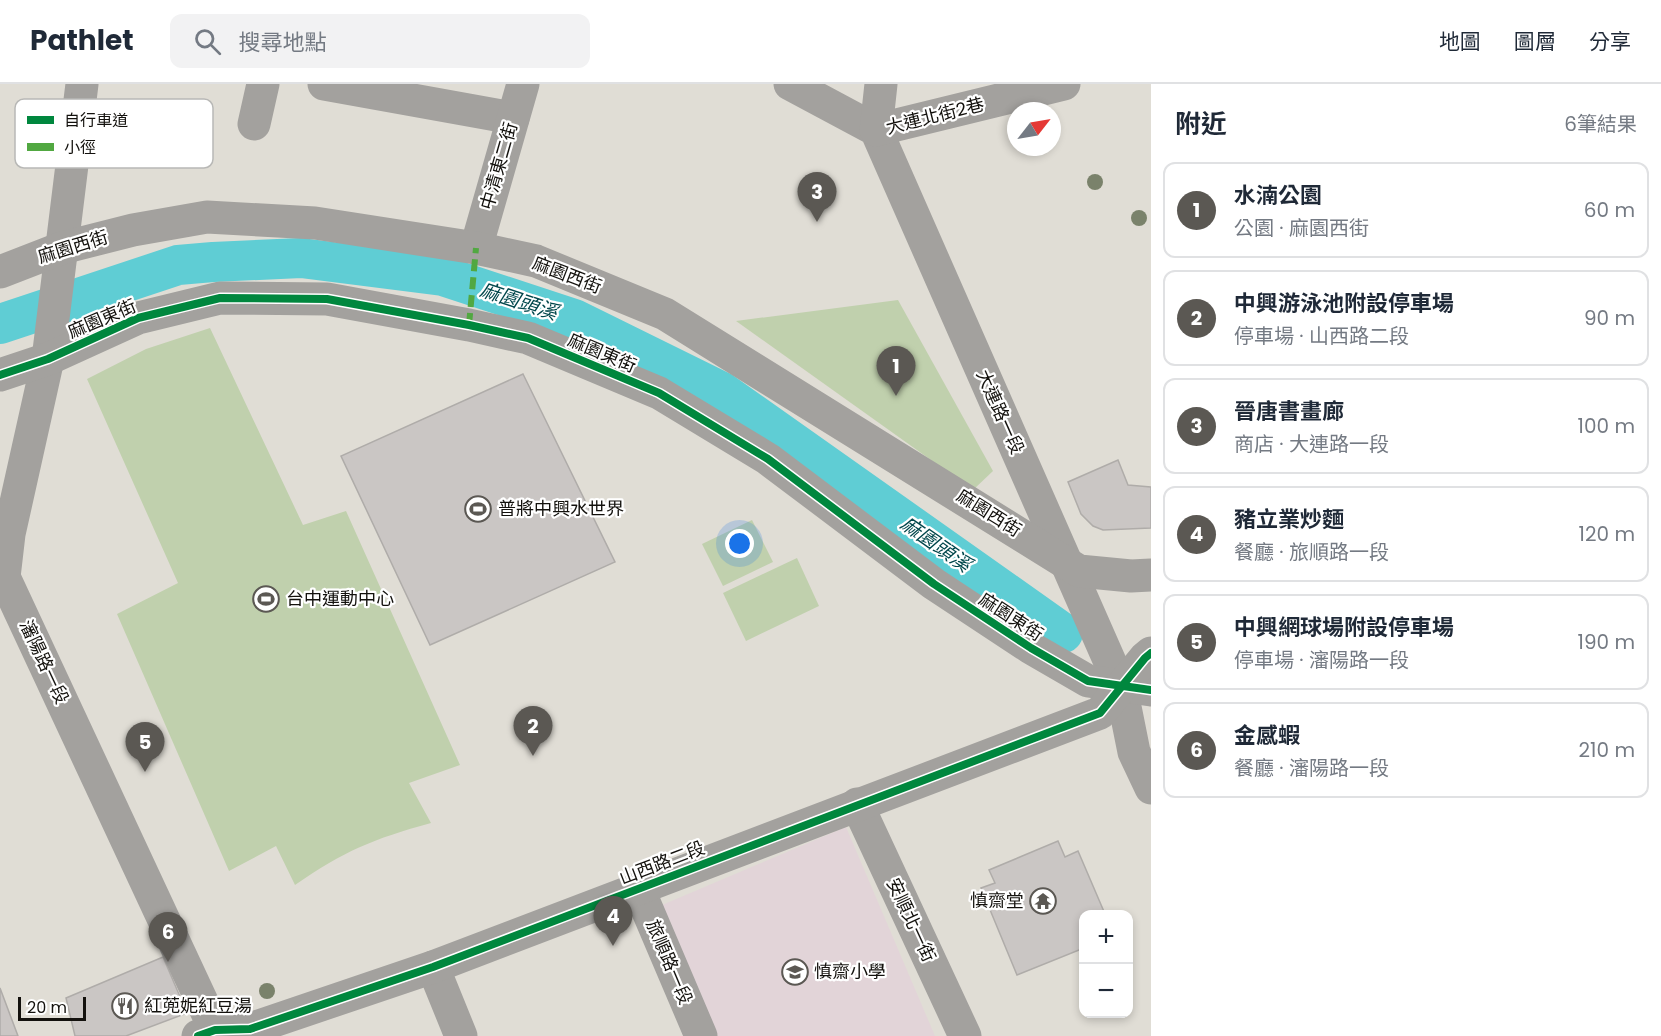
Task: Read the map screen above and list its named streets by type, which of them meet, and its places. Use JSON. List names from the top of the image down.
{
  "streets": {
    "street": [
      "大連北街2巷",
      "中清東二街",
      "麻園西街",
      "麻園東街",
      "大連路一段",
      "瀋陽路一段",
      "山西路二段",
      "安順北一街",
      "旅順路一段"
    ]
  },
  "crossings": [
    ["大連北街2巷", "大連路一段"],
    ["中清東二街", "麻園西街"],
    ["麻園西街", "大連路一段"],
    ["麻園西街", "瀋陽路一段"],
    ["麻園東街", "大連路一段"],
    ["麻園東街", "瀋陽路一段"],
    ["麻園東街", "山西路二段"],
    ["大連路一段", "山西路二段"],
    ["瀋陽路一段", "山西路二段"],
    ["山西路二段", "安順北一街"],
    ["山西路二段", "旅順路一段"]
  ],
  "water": ["麻園頭溪"],
  "places": {
    "sports": ["普將中興水世界", "台中運動中心"],
    "temple": ["慎齋堂"],
    "school or university": ["慎齋小學"],
    "restaurant": ["紅蔸妮紅豆湯"]
  },
  "legend": ["自行車道", "小徑"],
  "scale_bar": "20 m",
  "north": "top right",
  "page": {
    "header": "Pathlet",
    "search": "搜尋地點",
    "nav": ["地圖", "圖層", "分享"],
    "heading": ["附近", "6筆結果"],
    "list": [
      {
        "mark": "1",
        "name": "水湳公園",
        "note": "公園 · 麻園西街",
        "value": "60 m"
      },
      {
        "mark": "2",
        "name": "中興游泳池附設停車場",
        "note": "停車場 · 山西路二段",
        "value": "90 m"
      },
      {
        "mark": "3",
        "name": "晉唐書畫廊",
        "note": "商店 · 大連路一段",
        "value": "100 m"
      },
      {
        "mark": "4",
        "name": "豬立業炒麵",
        "note": "餐廳 · 旅順路一段",
        "value": "120 m"
      },
      {
        "mark": "5",
        "name": "中興網球場附設停車場",
        "note": "停車場 · 瀋陽路一段",
        "value": "190 m"
      },
      {
        "mark": "6",
        "name": "金感蝦",
        "note": "餐廳 · 瀋陽路一段",
        "value": "210 m"
      }
    ],
    "pins": [
      "3",
      "1",
      "2",
      "5",
      "4",
      "6"
    ],
    "map_buttons": ["+", "−"],
    "scale": "20 m"
  }
}
